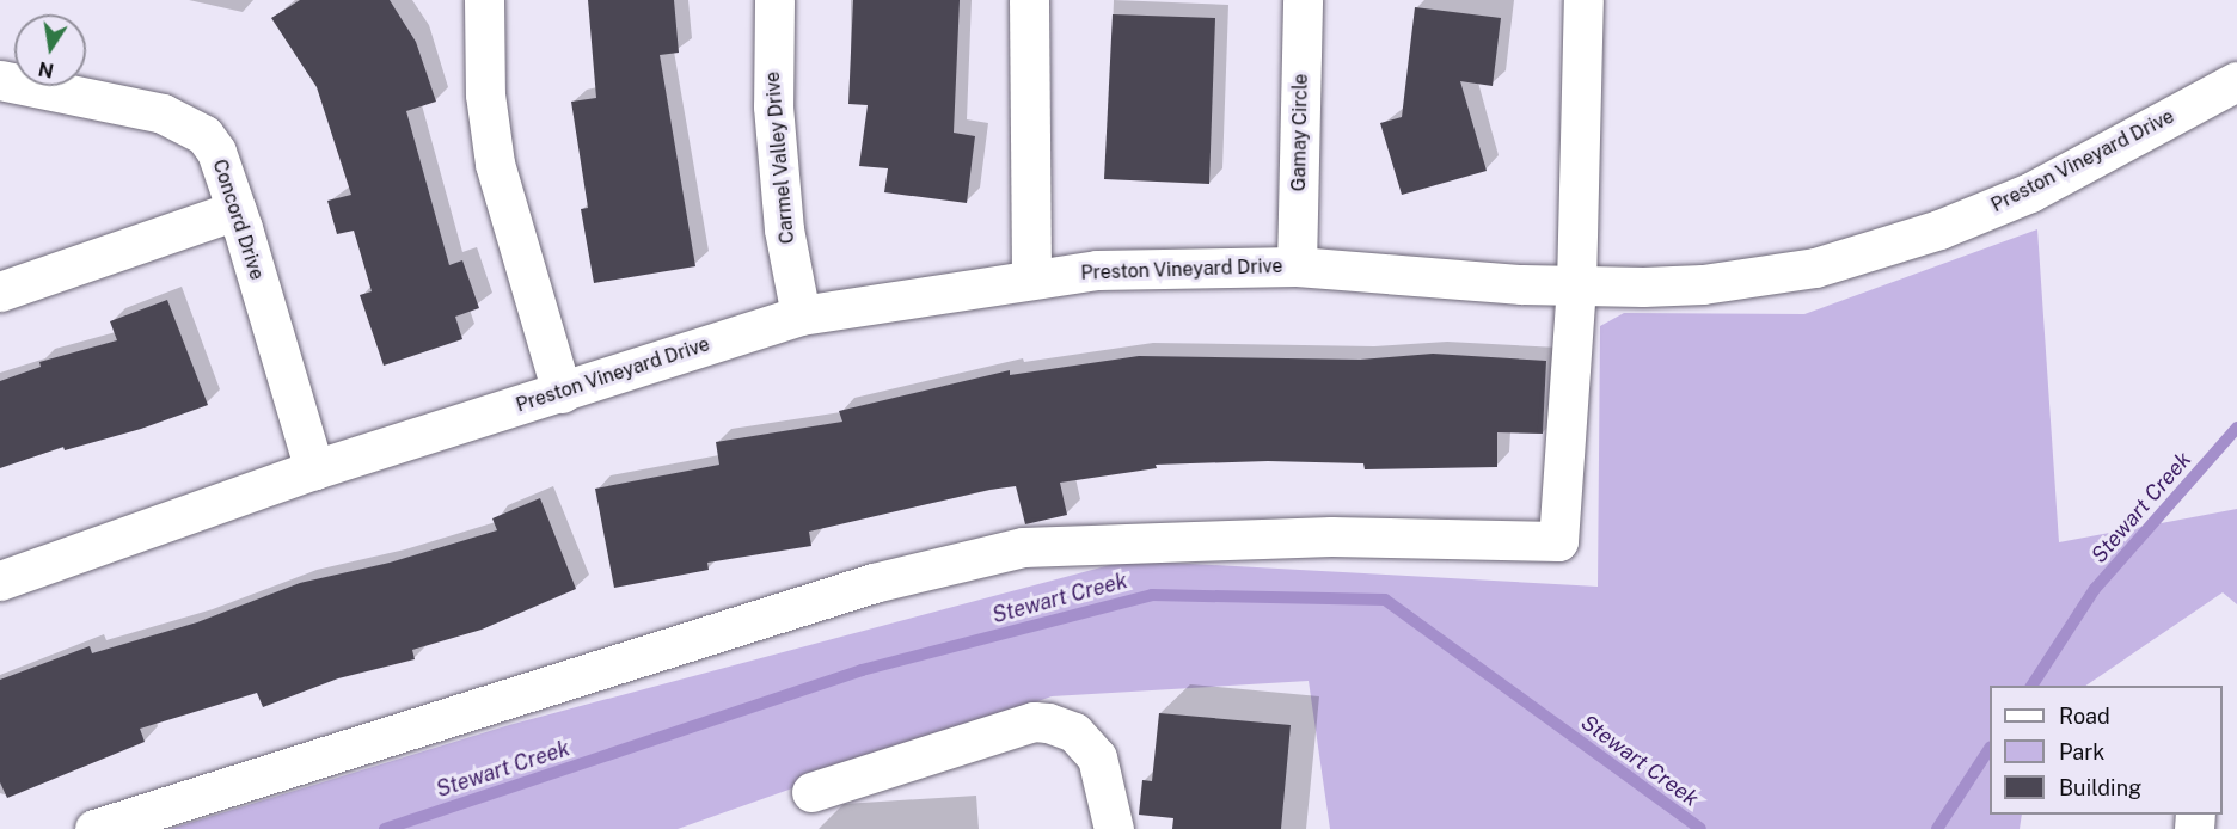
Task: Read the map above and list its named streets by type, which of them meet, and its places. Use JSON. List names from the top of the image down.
{
  "streets": {
    "street": [
      "Gamay Circle",
      "Carmel Valley Drive",
      "Preston Vineyard Drive",
      "Concord Drive"
    ]
  },
  "crossings": [
    ["Gamay Circle", "Preston Vineyard Drive"],
    ["Carmel Valley Drive", "Preston Vineyard Drive"],
    ["Preston Vineyard Drive", "Concord Drive"]
  ],
  "water": ["Stewart Creek"],
  "legend": ["Road", "Park", "Building"],
  "north": "bottom"
}
